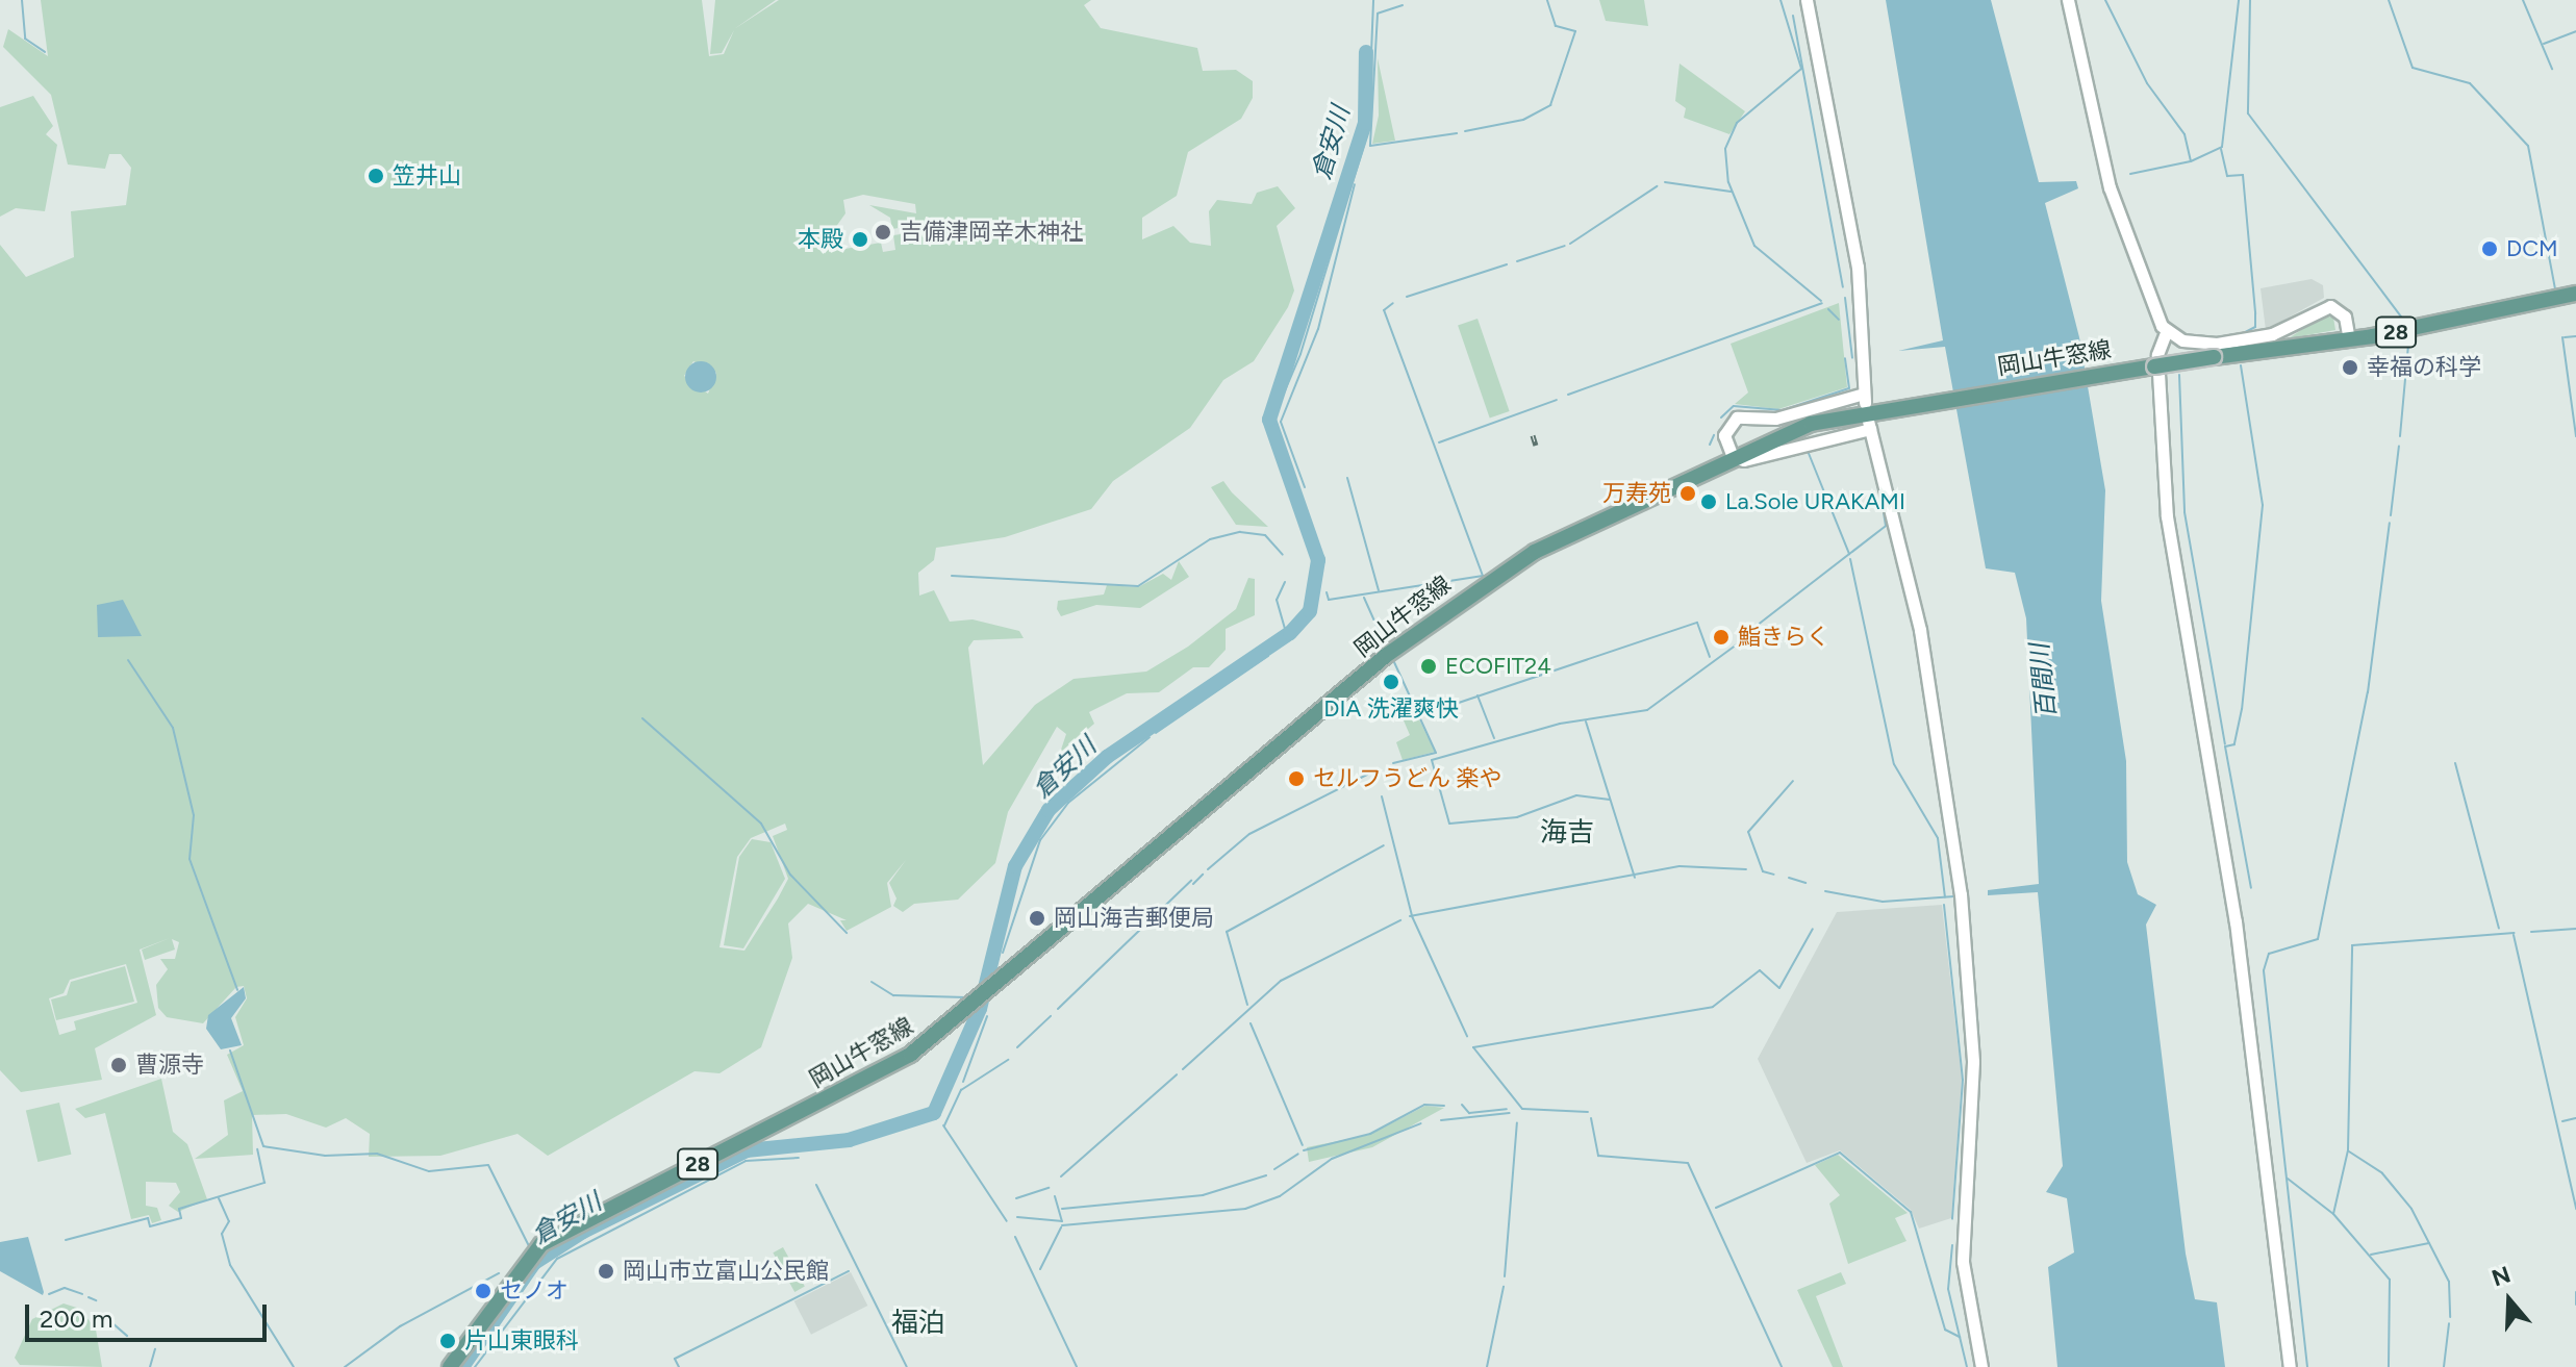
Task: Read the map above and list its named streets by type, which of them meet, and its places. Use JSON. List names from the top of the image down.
{
  "streets": {
    "main road": ["28", "岡山牛窓線"]
  },
  "districts": ["海吉", "福泊"],
  "water": ["倉安川", "百間川"],
  "places": [
    "笠井山",
    "吉備津岡辛木神社",
    "本殿",
    "DCM",
    "幸福の科学",
    "万寿苑",
    "La.Sole URAKAMI",
    "鮨きらく",
    "ECOFIT24",
    "DIA 洗濯爽快",
    "セルフうどん 楽や",
    "岡山海吉郵便局",
    "曹源寺",
    "岡山市立富山公民館",
    "セノオ",
    "片山東眼科"
  ],
  "scale_bar": "200 m",
  "north": "top"
}
